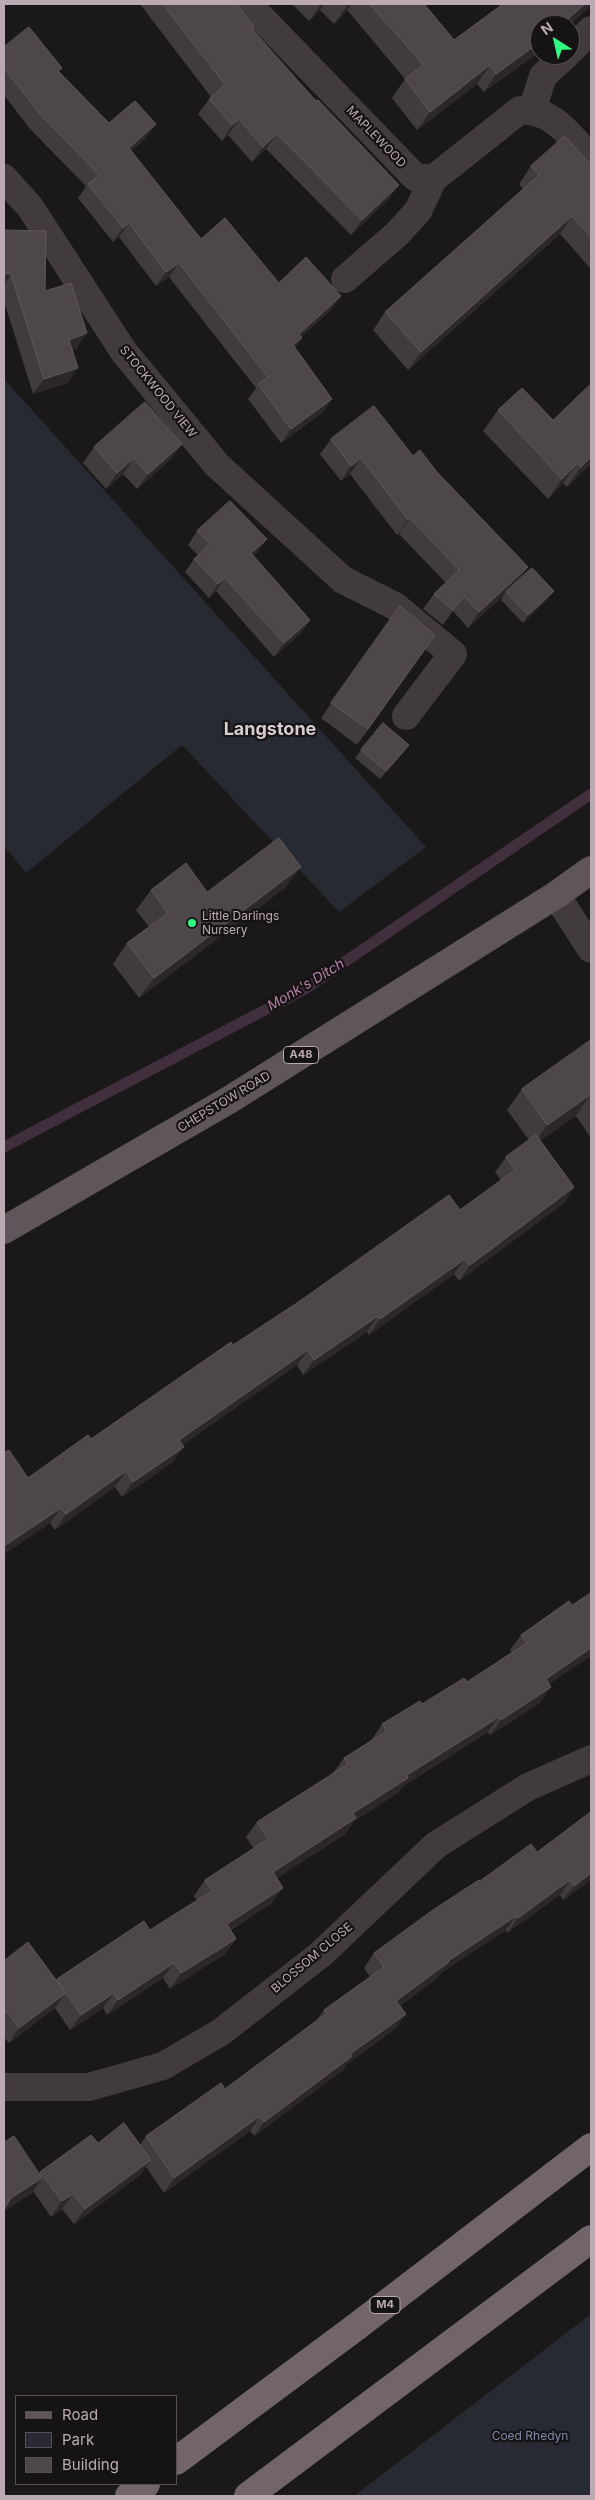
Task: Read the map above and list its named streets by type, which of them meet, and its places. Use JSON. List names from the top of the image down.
{
  "streets": {
    "highway": ["M4"],
    "main road": ["A48", "CHEPSTOW ROAD"],
    "street": ["MAPLEWOOD", "STOCKWOOD VIEW", "BLOSSOM CLOSE"]
  },
  "districts": ["Langstone"],
  "water": ["Monk's Ditch"],
  "parks": ["Coed Rhedyn"],
  "places": ["Little Darlings Nursery"],
  "legend": ["Road", "Park", "Building"],
  "north": "top left"
}
